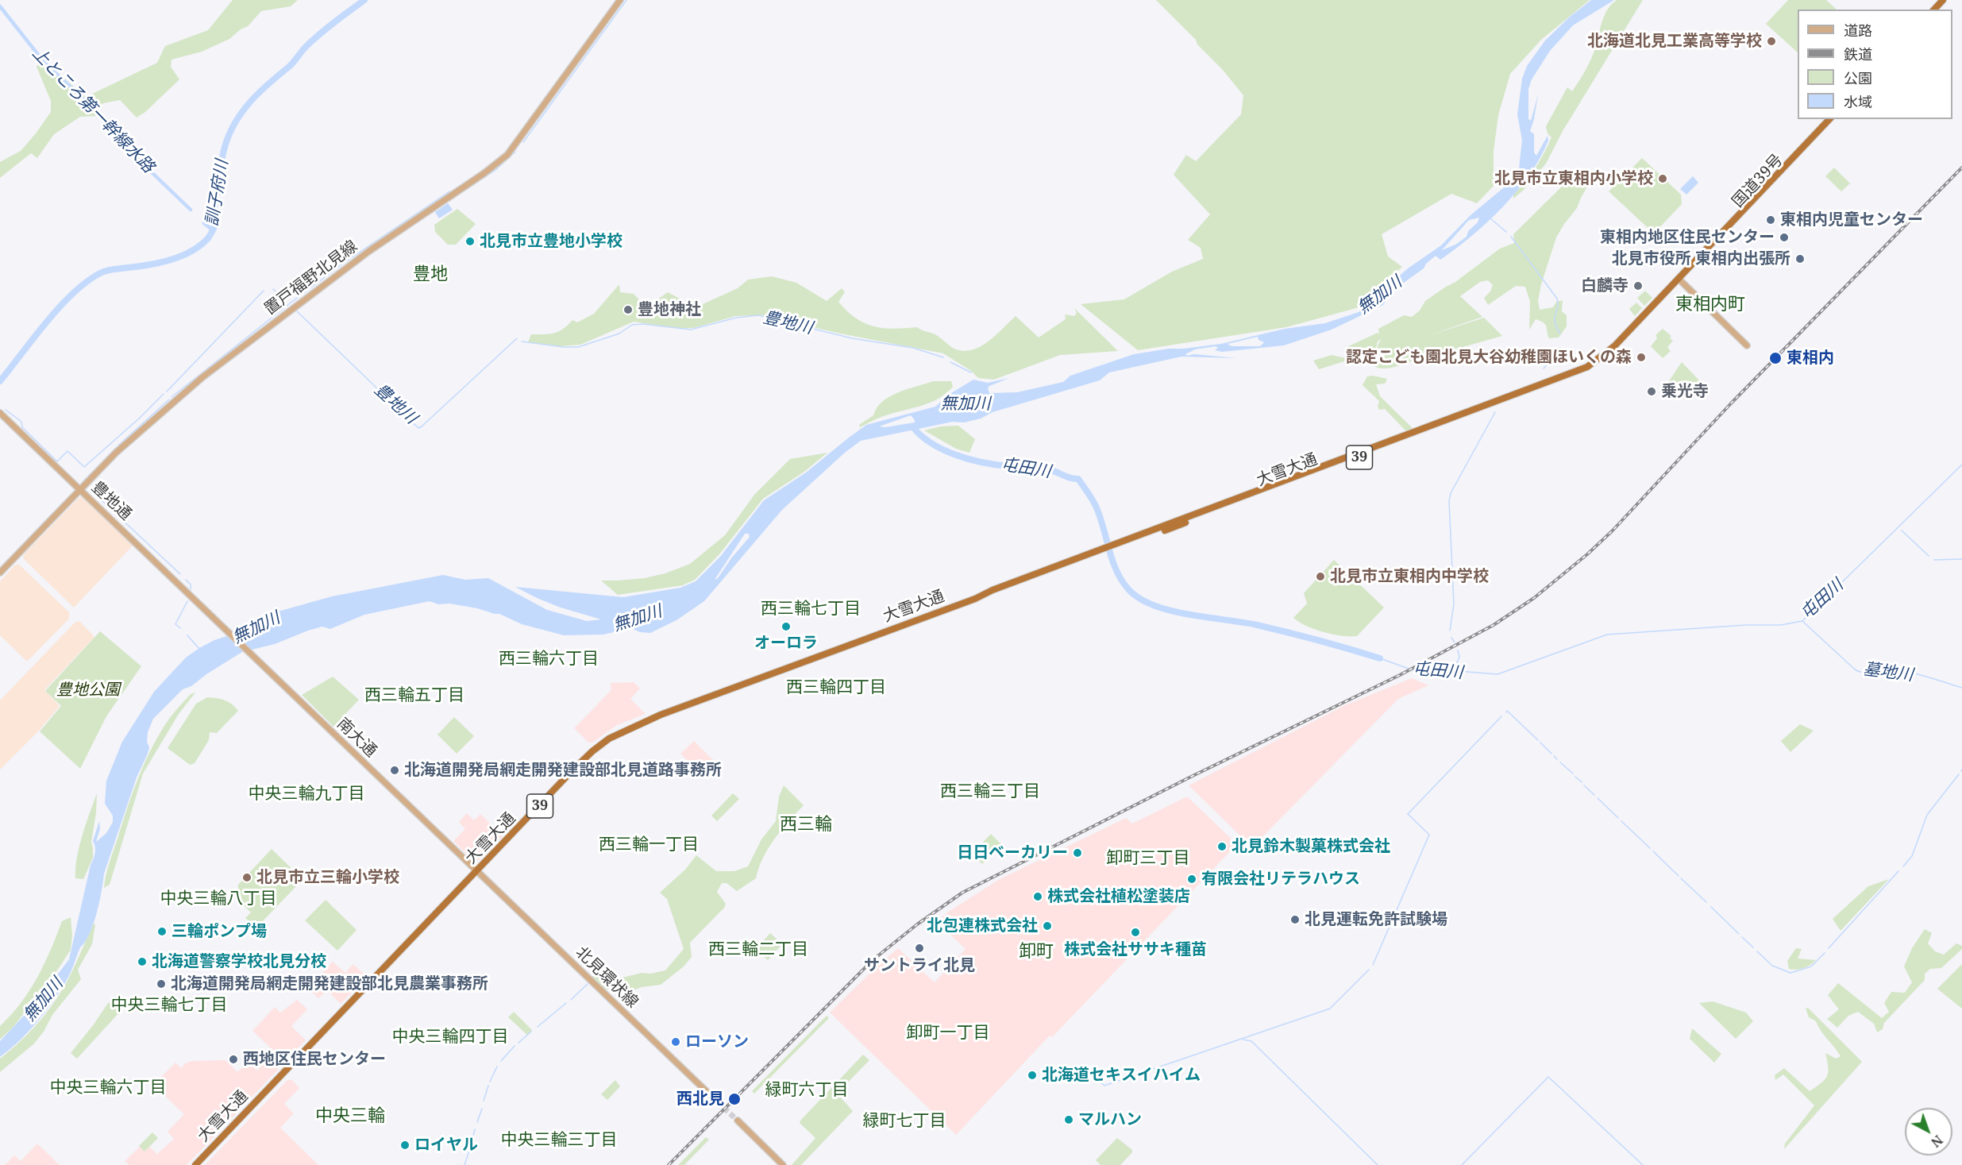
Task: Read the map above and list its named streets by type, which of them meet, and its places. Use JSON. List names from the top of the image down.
{
  "streets": {
    "highway": ["国道39号", "39", "大雪大通"],
    "main road": [
      "置戸福野北見線",
      "豊地通",
      "南大通",
      "北見環状線"
    ]
  },
  "crossings": [
    ["国道39号", "大雪大通"],
    ["置戸福野北見線", "豊地通"],
    ["大雪大通", "南大通"],
    ["大雪大通", "北見環状線"],
    ["豊地通", "南大通"],
    ["南大通", "北見環状線"]
  ],
  "districts": [
    "豊地",
    "東相内町",
    "西三輪七丁目",
    "西三輪六丁目",
    "西三輪四丁目",
    "西三輪五丁目",
    "西三輪三丁目",
    "中央三輪九丁目",
    "西三輪",
    "西三輪一丁目",
    "卸町三丁目",
    "中央三輪八丁目",
    "西三輪二丁目",
    "卸町",
    "中央三輪七丁目",
    "卸町一丁目",
    "中央三輪四丁目",
    "中央三輪六丁目",
    "緑町六丁目",
    "中央三輪",
    "緑町七丁目",
    "中央三輪三丁目"
  ],
  "water": [
    "上ところ第一幹線水路",
    "訓子府川",
    "無加川",
    "豊地川",
    "屯田川",
    "墓地川"
  ],
  "parks": ["豊地公園"],
  "places": [
    "北海道北見工業高等学校",
    "北見市立東相内小学校",
    "東相内児童センター",
    "東相内地区住民センター",
    "北見市立豊地小学校",
    "北見市役所 東相内出張所",
    "白麟寺",
    "豊地神社",
    "認定こども園北見大谷幼稚園ほいくの森",
    "東相内",
    "乗光寺",
    "北見市立東相内中学校",
    "オーロラ",
    "北海道開発局網走開発建設部北見道路事務所",
    "北見鈴木製菓株式会社",
    "日日ベーカリー",
    "北見市立三輪小学校",
    "有限会社リテラハウス",
    "株式会社植松塗装店",
    "北見運転免許試験場",
    "北包連株式会社",
    "三輪ポンプ場",
    "株式会社ササキ種苗",
    "サントライ北見",
    "北海道警察学校北見分校",
    "北海道開発局網走開発建設部北見農業事務所",
    "ローソン",
    "西地区住民センター",
    "北海道セキスイハイム",
    "西北見",
    "マルハン",
    "ロイヤル"
  ],
  "legend": [
    "道路",
    "鉄道",
    "公園",
    "水域"
  ],
  "north": "bottom right"
}
